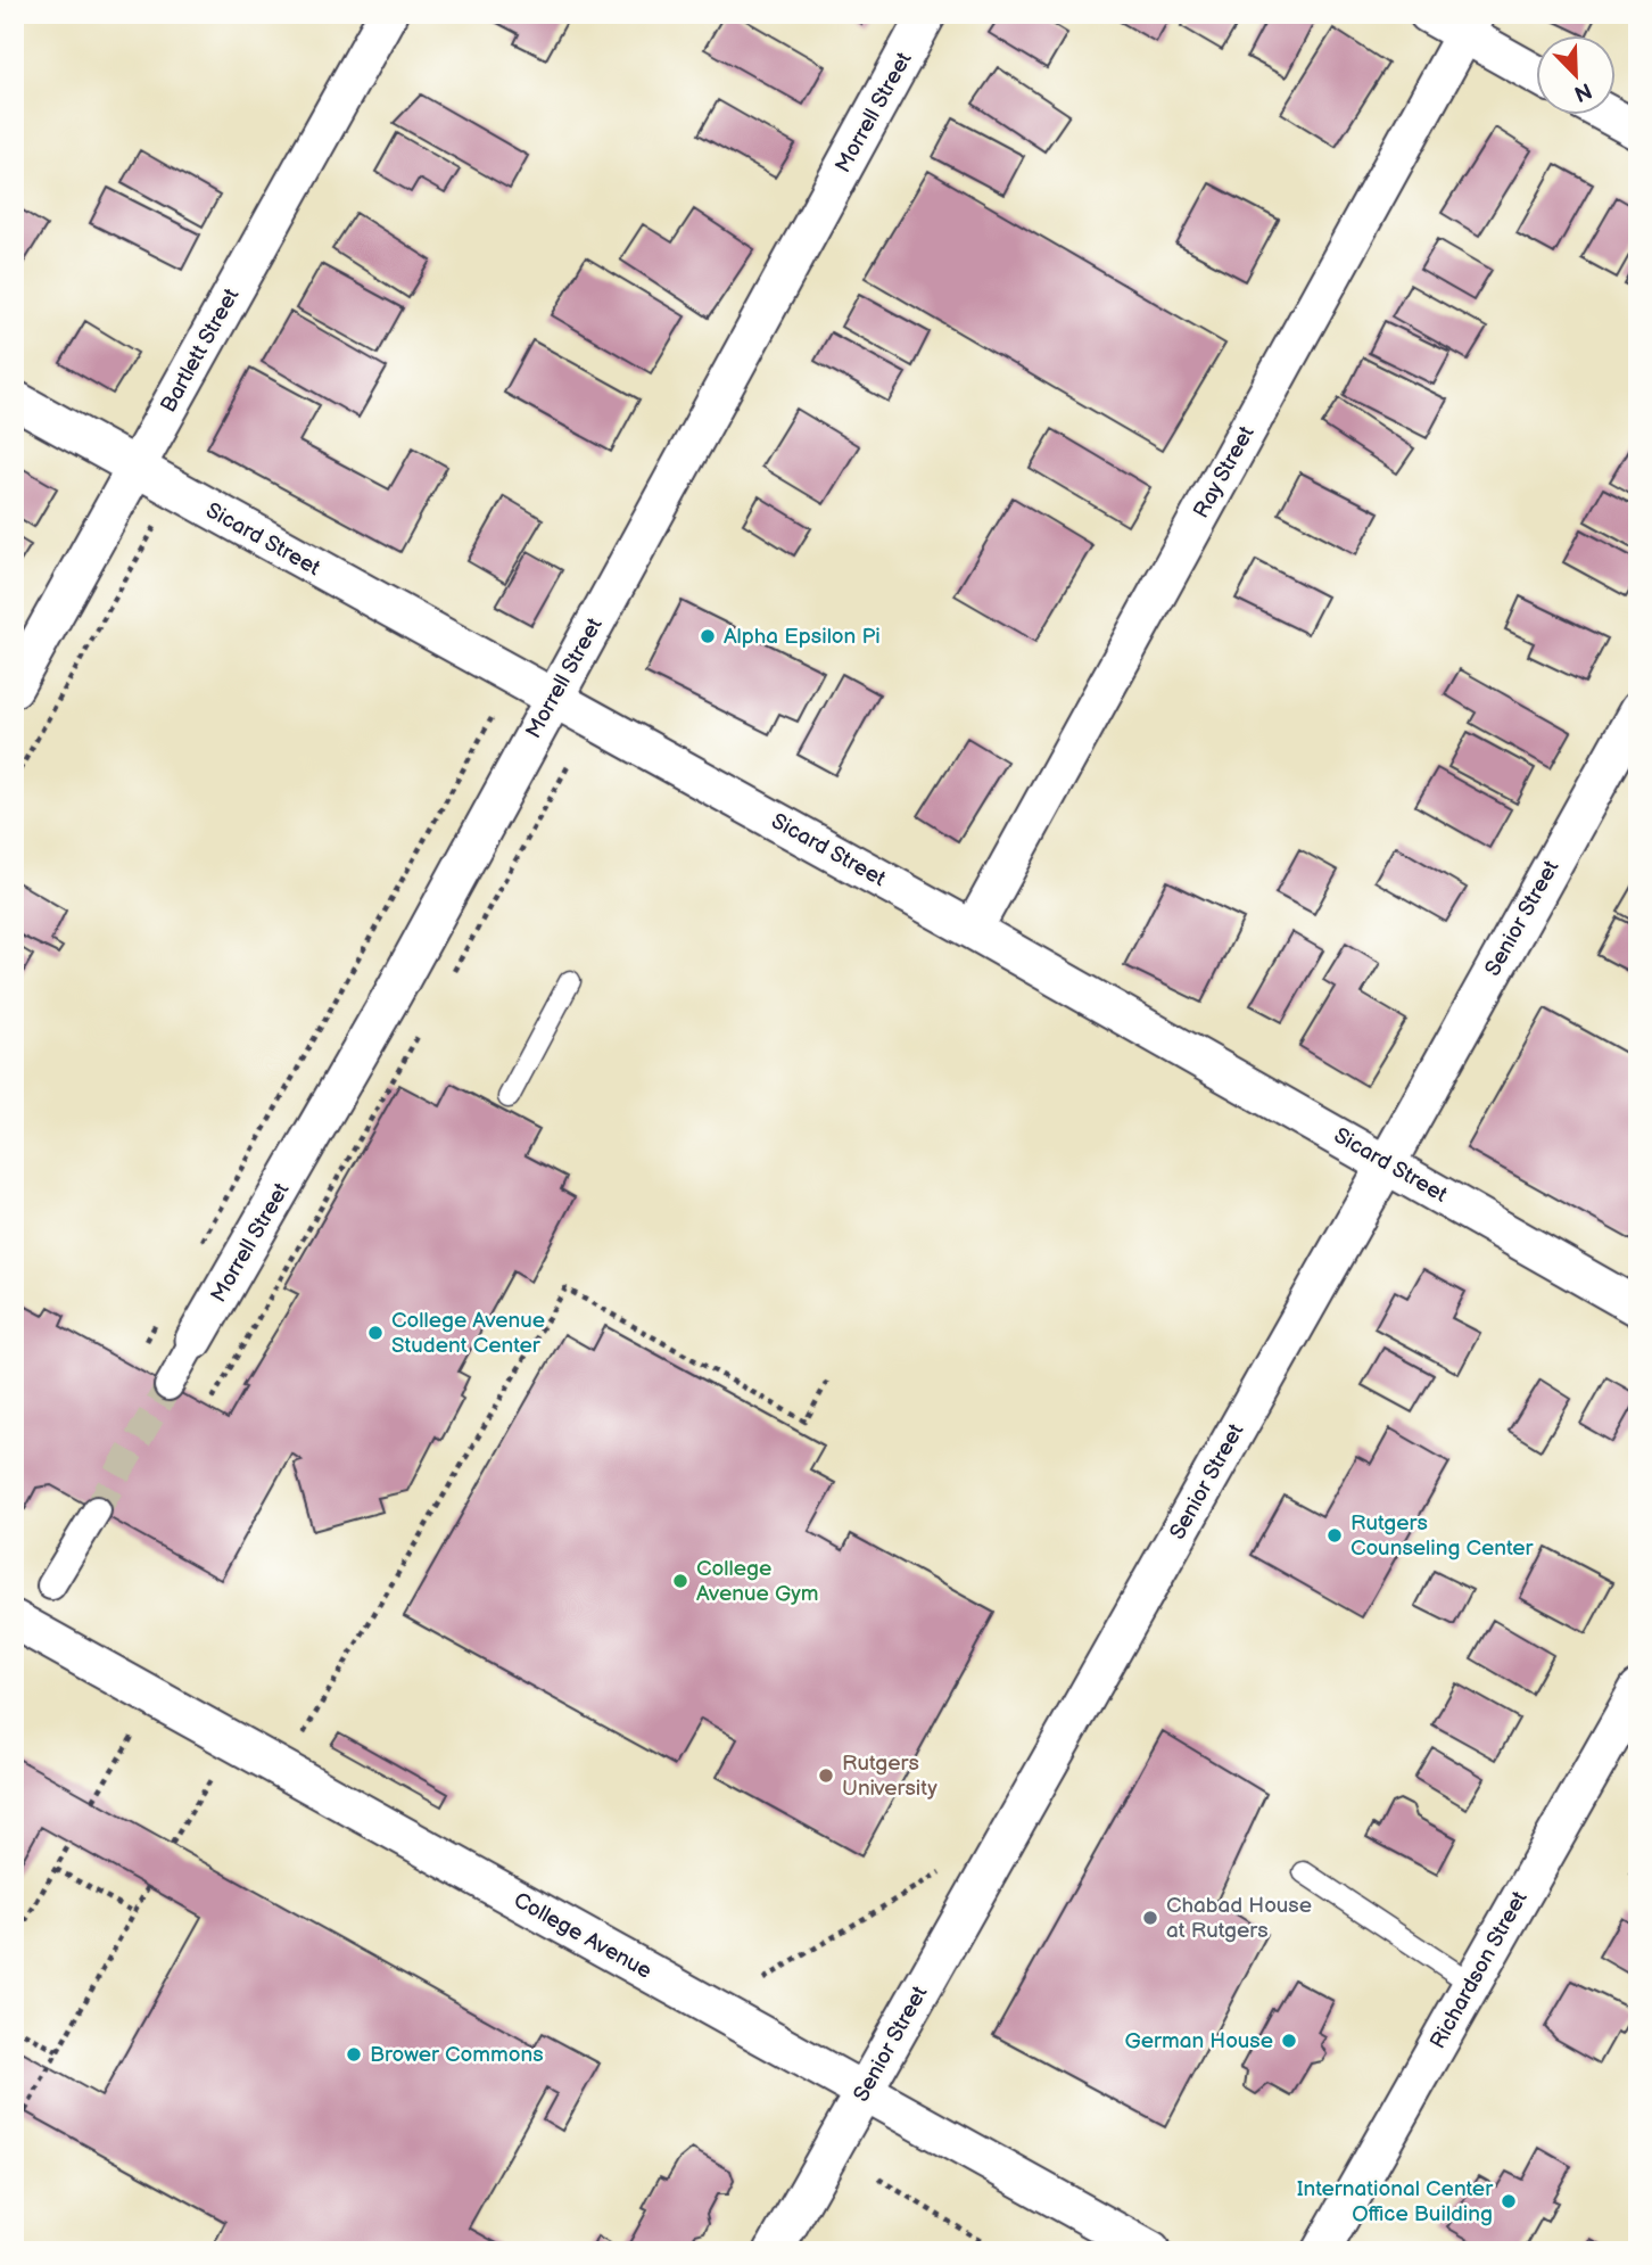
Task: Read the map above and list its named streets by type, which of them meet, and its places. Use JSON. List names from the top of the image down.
{
  "streets": {
    "street": [
      "Morrell Street",
      "Bartlett Street",
      "Ray Street",
      "Sicard Street",
      "Senior Street",
      "College Avenue",
      "Richardson Street"
    ]
  },
  "crossings": [
    ["Morrell Street", "Sicard Street"],
    ["Bartlett Street", "Sicard Street"],
    ["Ray Street", "Sicard Street"],
    ["Sicard Street", "Senior Street"],
    ["Senior Street", "College Avenue"]
  ],
  "places": [
    "Alpha Epsilon Pi",
    "College Avenue Student Center",
    "Rutgers Counseling Center",
    "College Avenue Gym",
    "Rutgers University",
    "Chabad House at Rutgers",
    "German House",
    "Brower Commons",
    "International Center Office Building"
  ],
  "north": "bottom right"
}
